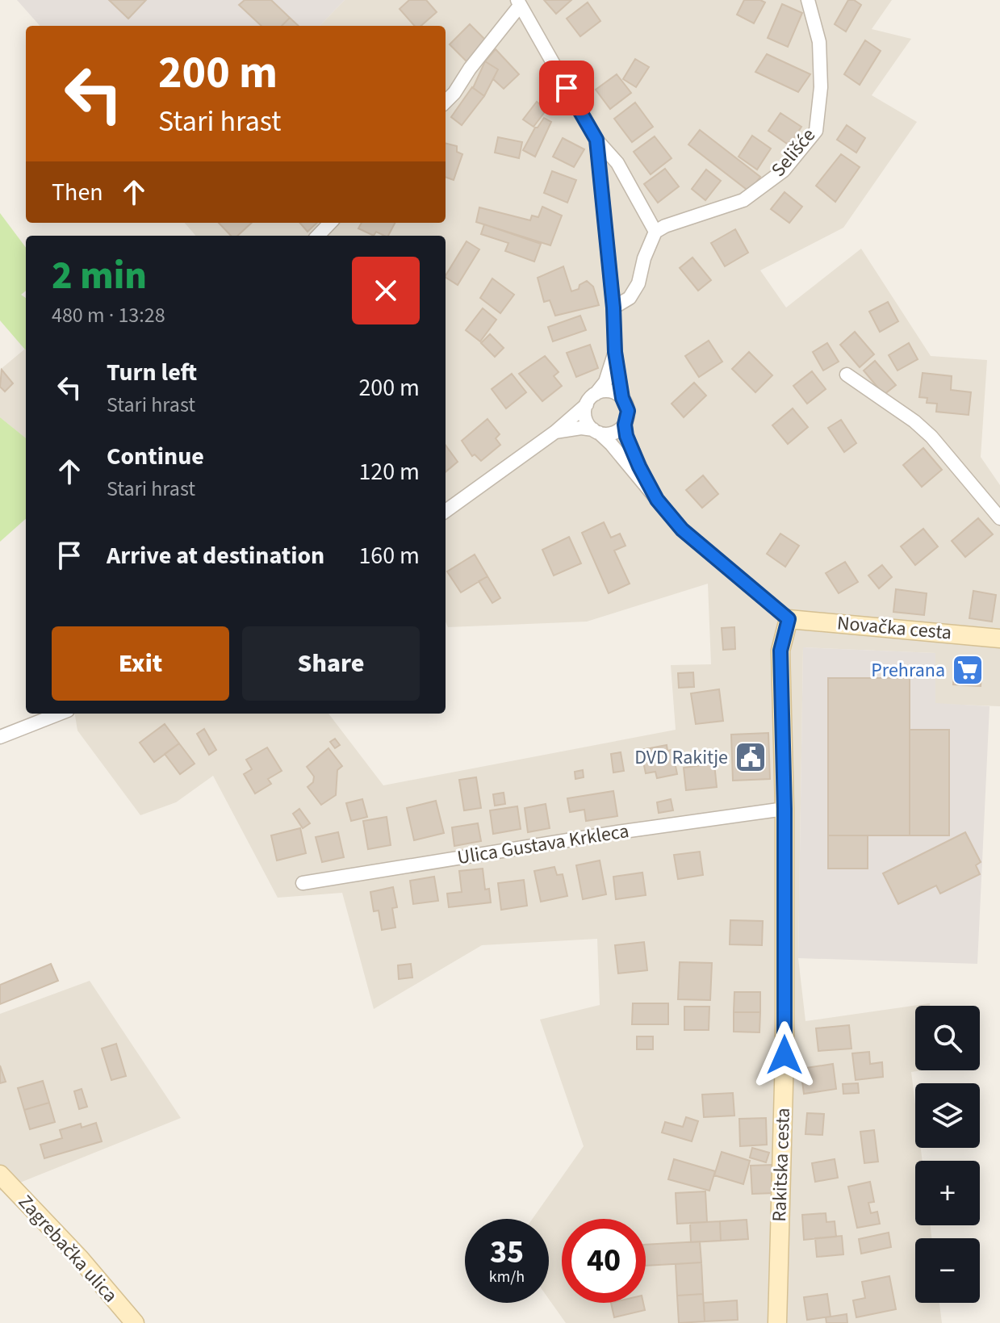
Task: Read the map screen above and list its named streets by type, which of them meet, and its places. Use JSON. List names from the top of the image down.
{
  "streets": {
    "street": [
      "Selišće",
      "Novačka cesta",
      "Ulica Gustava Krkleca",
      "Rakitska cesta",
      "Zagrebačka ulica"
    ]
  },
  "crossings": [
    ["Novačka cesta", "Rakitska cesta"],
    ["Ulica Gustava Krkleca", "Rakitska cesta"]
  ],
  "places": {
    "supermarket": ["Prehrana"],
    "public building": ["DVD Rakitje"]
  },
  "page": {
    "turn": ["200 m", "Stari hrast"],
    "then": "Then",
    "heading": ["2 min", "480 m · 13:28"],
    "list": [
      {
        "name": "Turn left",
        "note": "Stari hrast",
        "value": "200 m"
      },
      {
        "name": "Continue",
        "note": "Stari hrast",
        "value": "120 m"
      },
      {
        "name": "Arrive at destination",
        "value": "160 m"
      }
    ],
    "buttons": ["Exit", "Share"],
    "map_buttons": ["+", "−"],
    "speed": "35 km/h",
    "limit": "40"
  }
}
